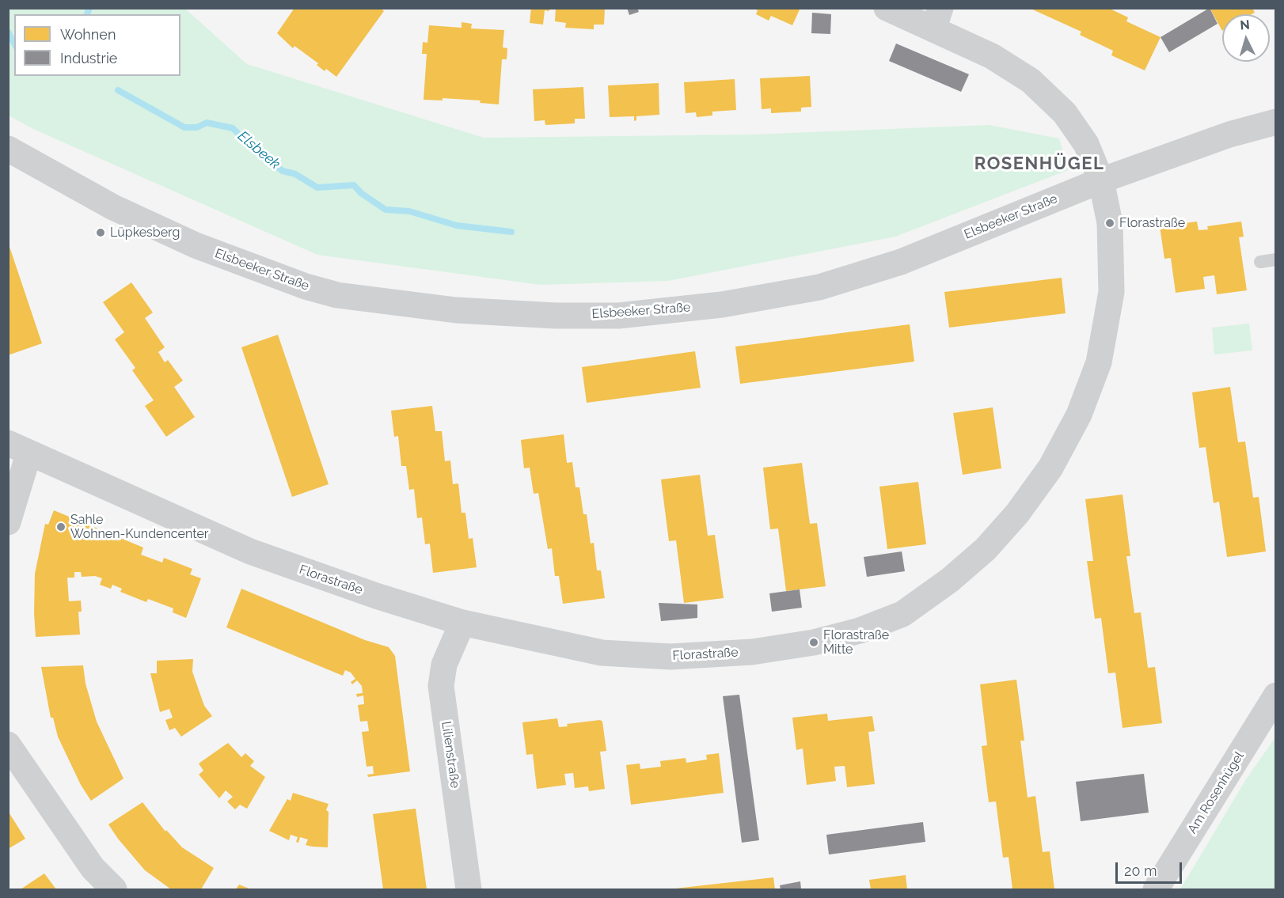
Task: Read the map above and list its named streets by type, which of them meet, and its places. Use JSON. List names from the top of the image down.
{
  "streets": {
    "street": [
      "Elsbeeker Straße",
      "Florastraße",
      "Lilienstraße",
      "Am Rosenhügel"
    ]
  },
  "crossings": [
    ["Elsbeeker Straße", "Florastraße"],
    ["Florastraße", "Lilienstraße"]
  ],
  "districts": ["ROSENHÜGEL"],
  "water": ["Elsbeek"],
  "places": [
    "Florastraße",
    "Lüpkesberg",
    "Sahle Wohnen-Kundencenter",
    "Florastraße Mitte"
  ],
  "legend": ["Wohnen", "Industrie"],
  "scale_bar": "20 m",
  "north": "top"
}
